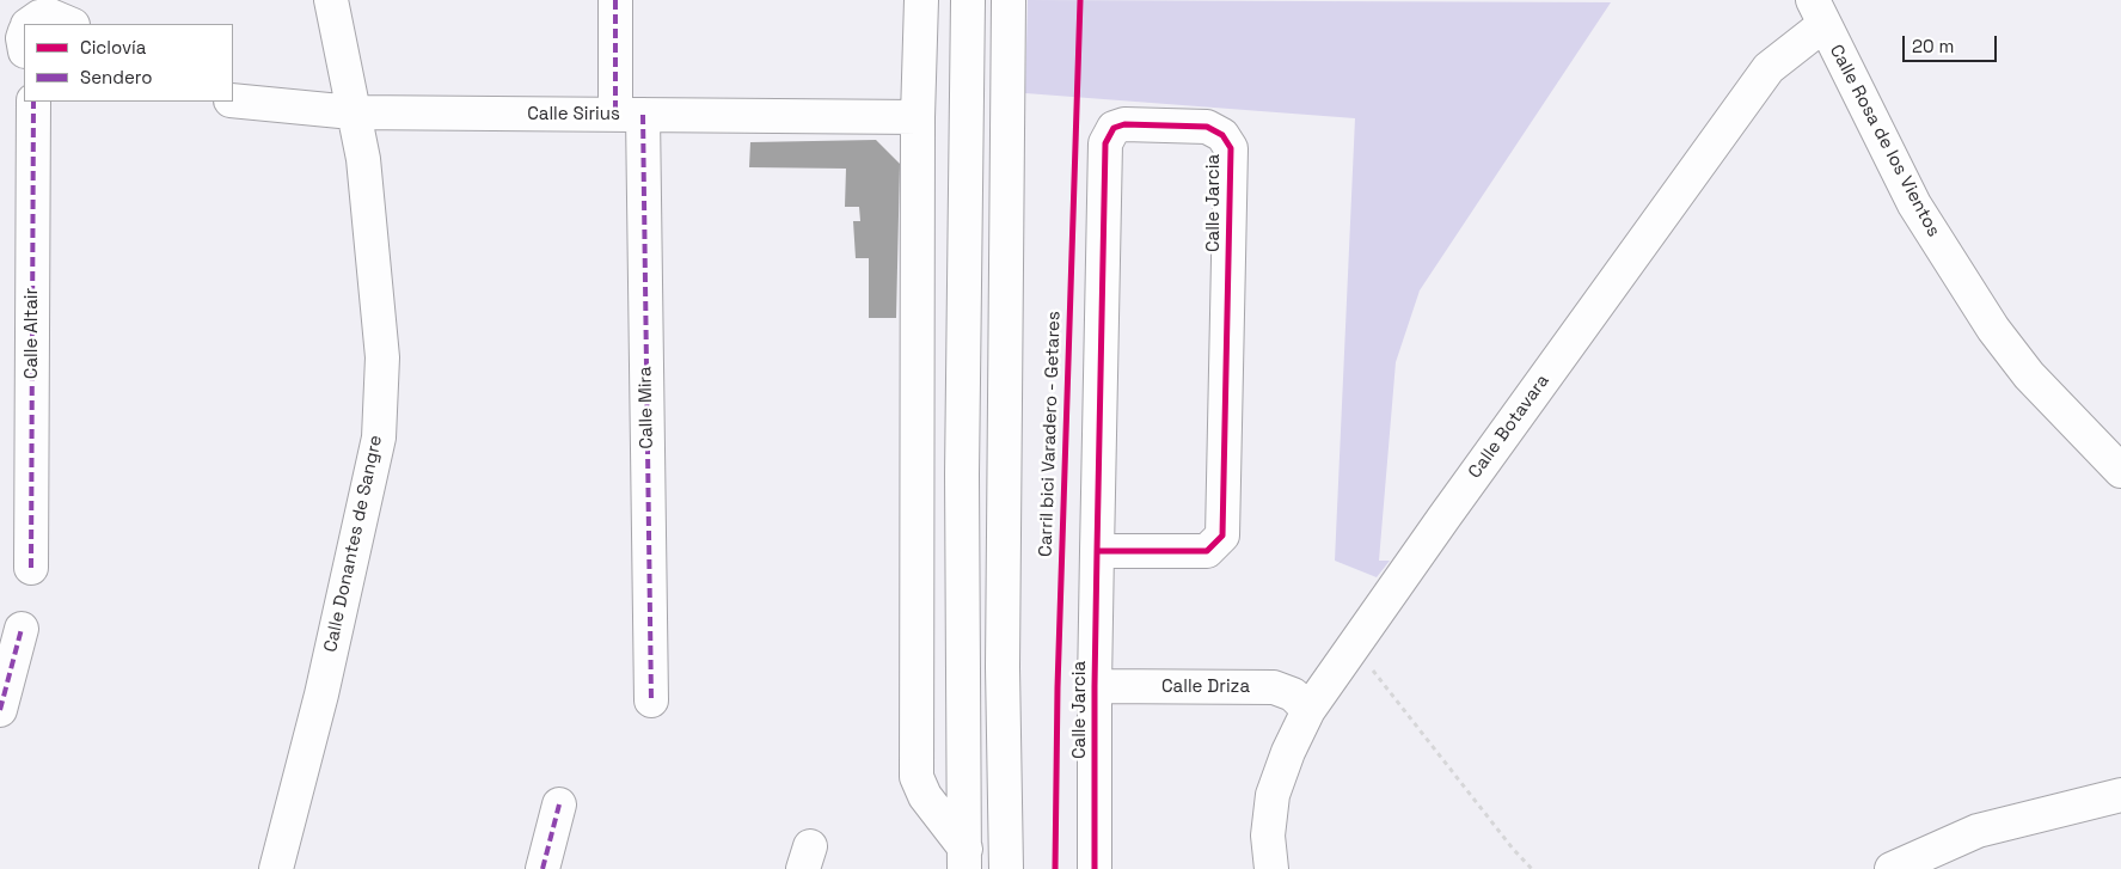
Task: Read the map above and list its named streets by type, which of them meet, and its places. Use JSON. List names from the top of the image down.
{
  "streets": {
    "street": [
      "Calle Sirius",
      "Calle Rosa de los Vientos",
      "Calle Jarcia",
      "Calle Altair",
      "Calle Mira",
      "Calle Botavara",
      "Calle Donantes de Sangre",
      "Calle Driza"
    ],
    "cycle path": ["Carril bici Varadero - Getares"]
  },
  "crossings": [
    ["Calle Sirius", "Calle Mira"],
    ["Calle Sirius", "Calle Donantes de Sangre"],
    ["Calle Rosa de los Vientos", "Calle Botavara"],
    ["Calle Jarcia", "Calle Driza"],
    ["Calle Botavara", "Calle Driza"]
  ],
  "legend": ["Ciclovía", "Sendero"],
  "scale_bar": "20 m"
}
